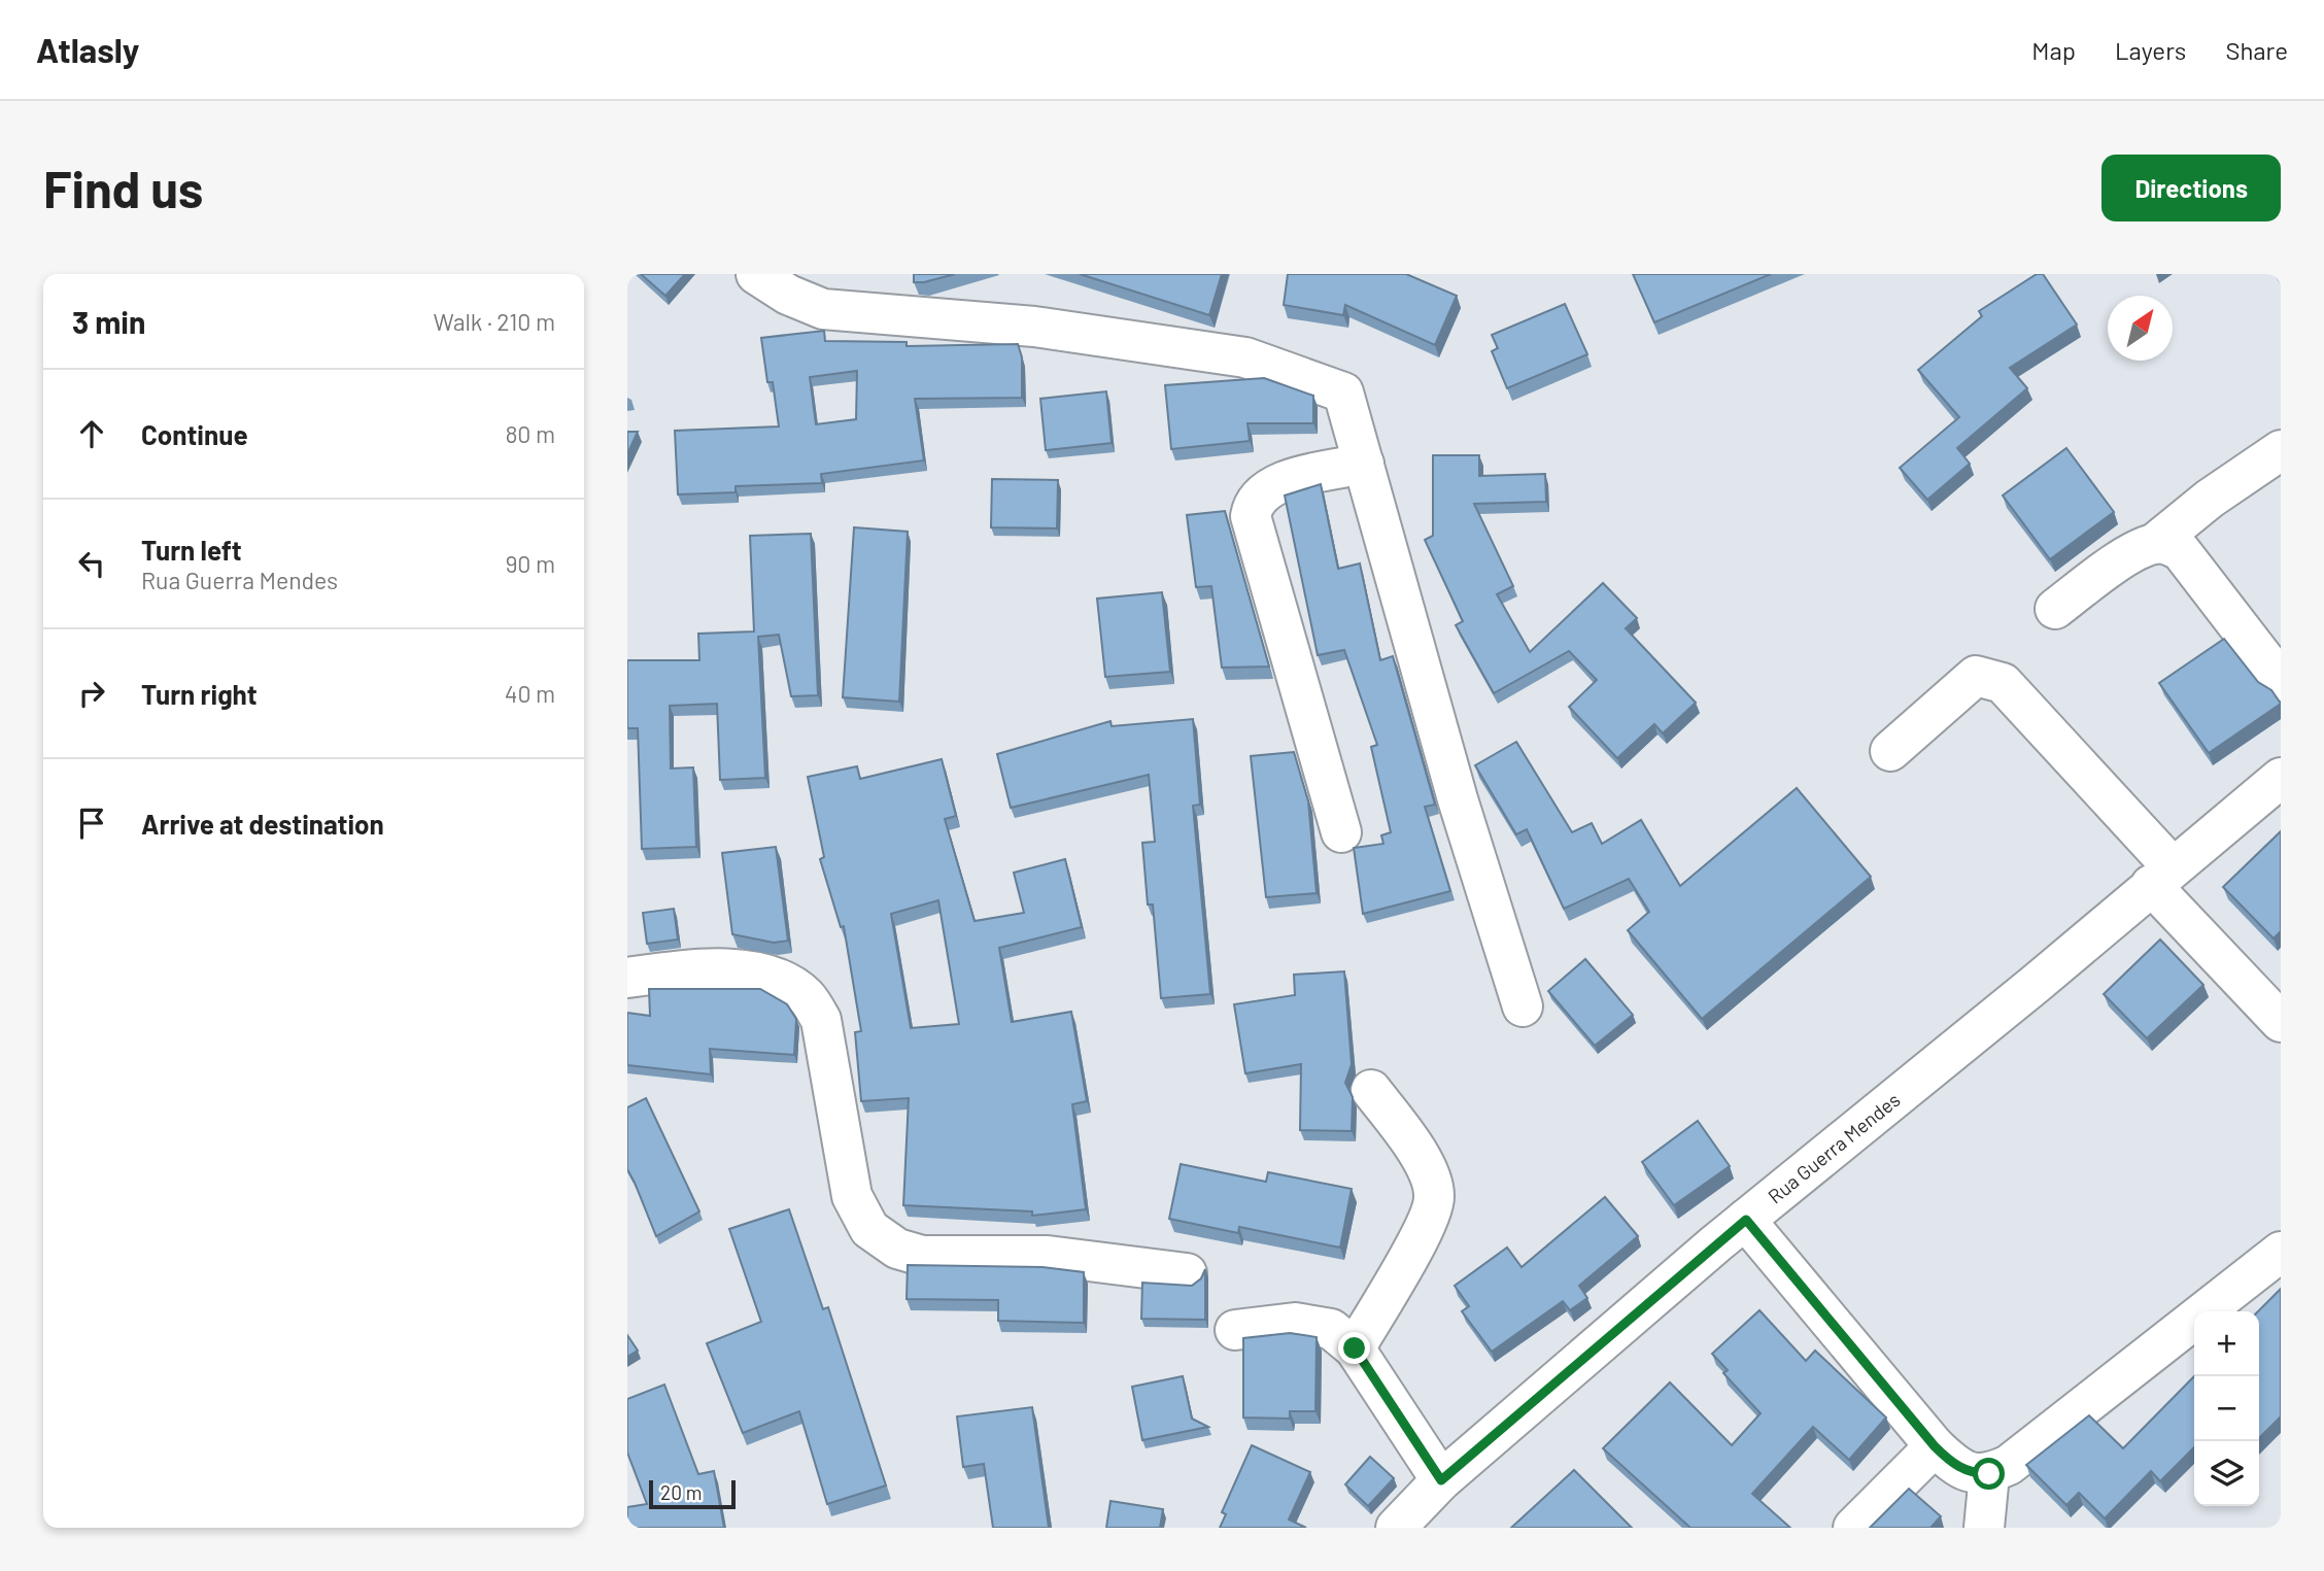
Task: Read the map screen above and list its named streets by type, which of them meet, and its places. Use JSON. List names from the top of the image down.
{
  "streets": {
    "street": ["Rua Guerra Mendes"]
  },
  "scale_bar": "20 m",
  "north": "top right",
  "page": {
    "header": "Atlasly",
    "nav": ["Map", "Layers", "Share"],
    "buttons": "Directions",
    "title": "Find us",
    "heading": ["3 min", "Walk · 210 m"],
    "list": [
      ["Continue", "80 m"],
      ["Turn left", "Rua Guerra Mendes", "90 m"],
      ["Turn right", "40 m"],
      "Arrive at destination"
    ],
    "map_buttons": ["+", "−"],
    "scale": "20 m"
  }
}
